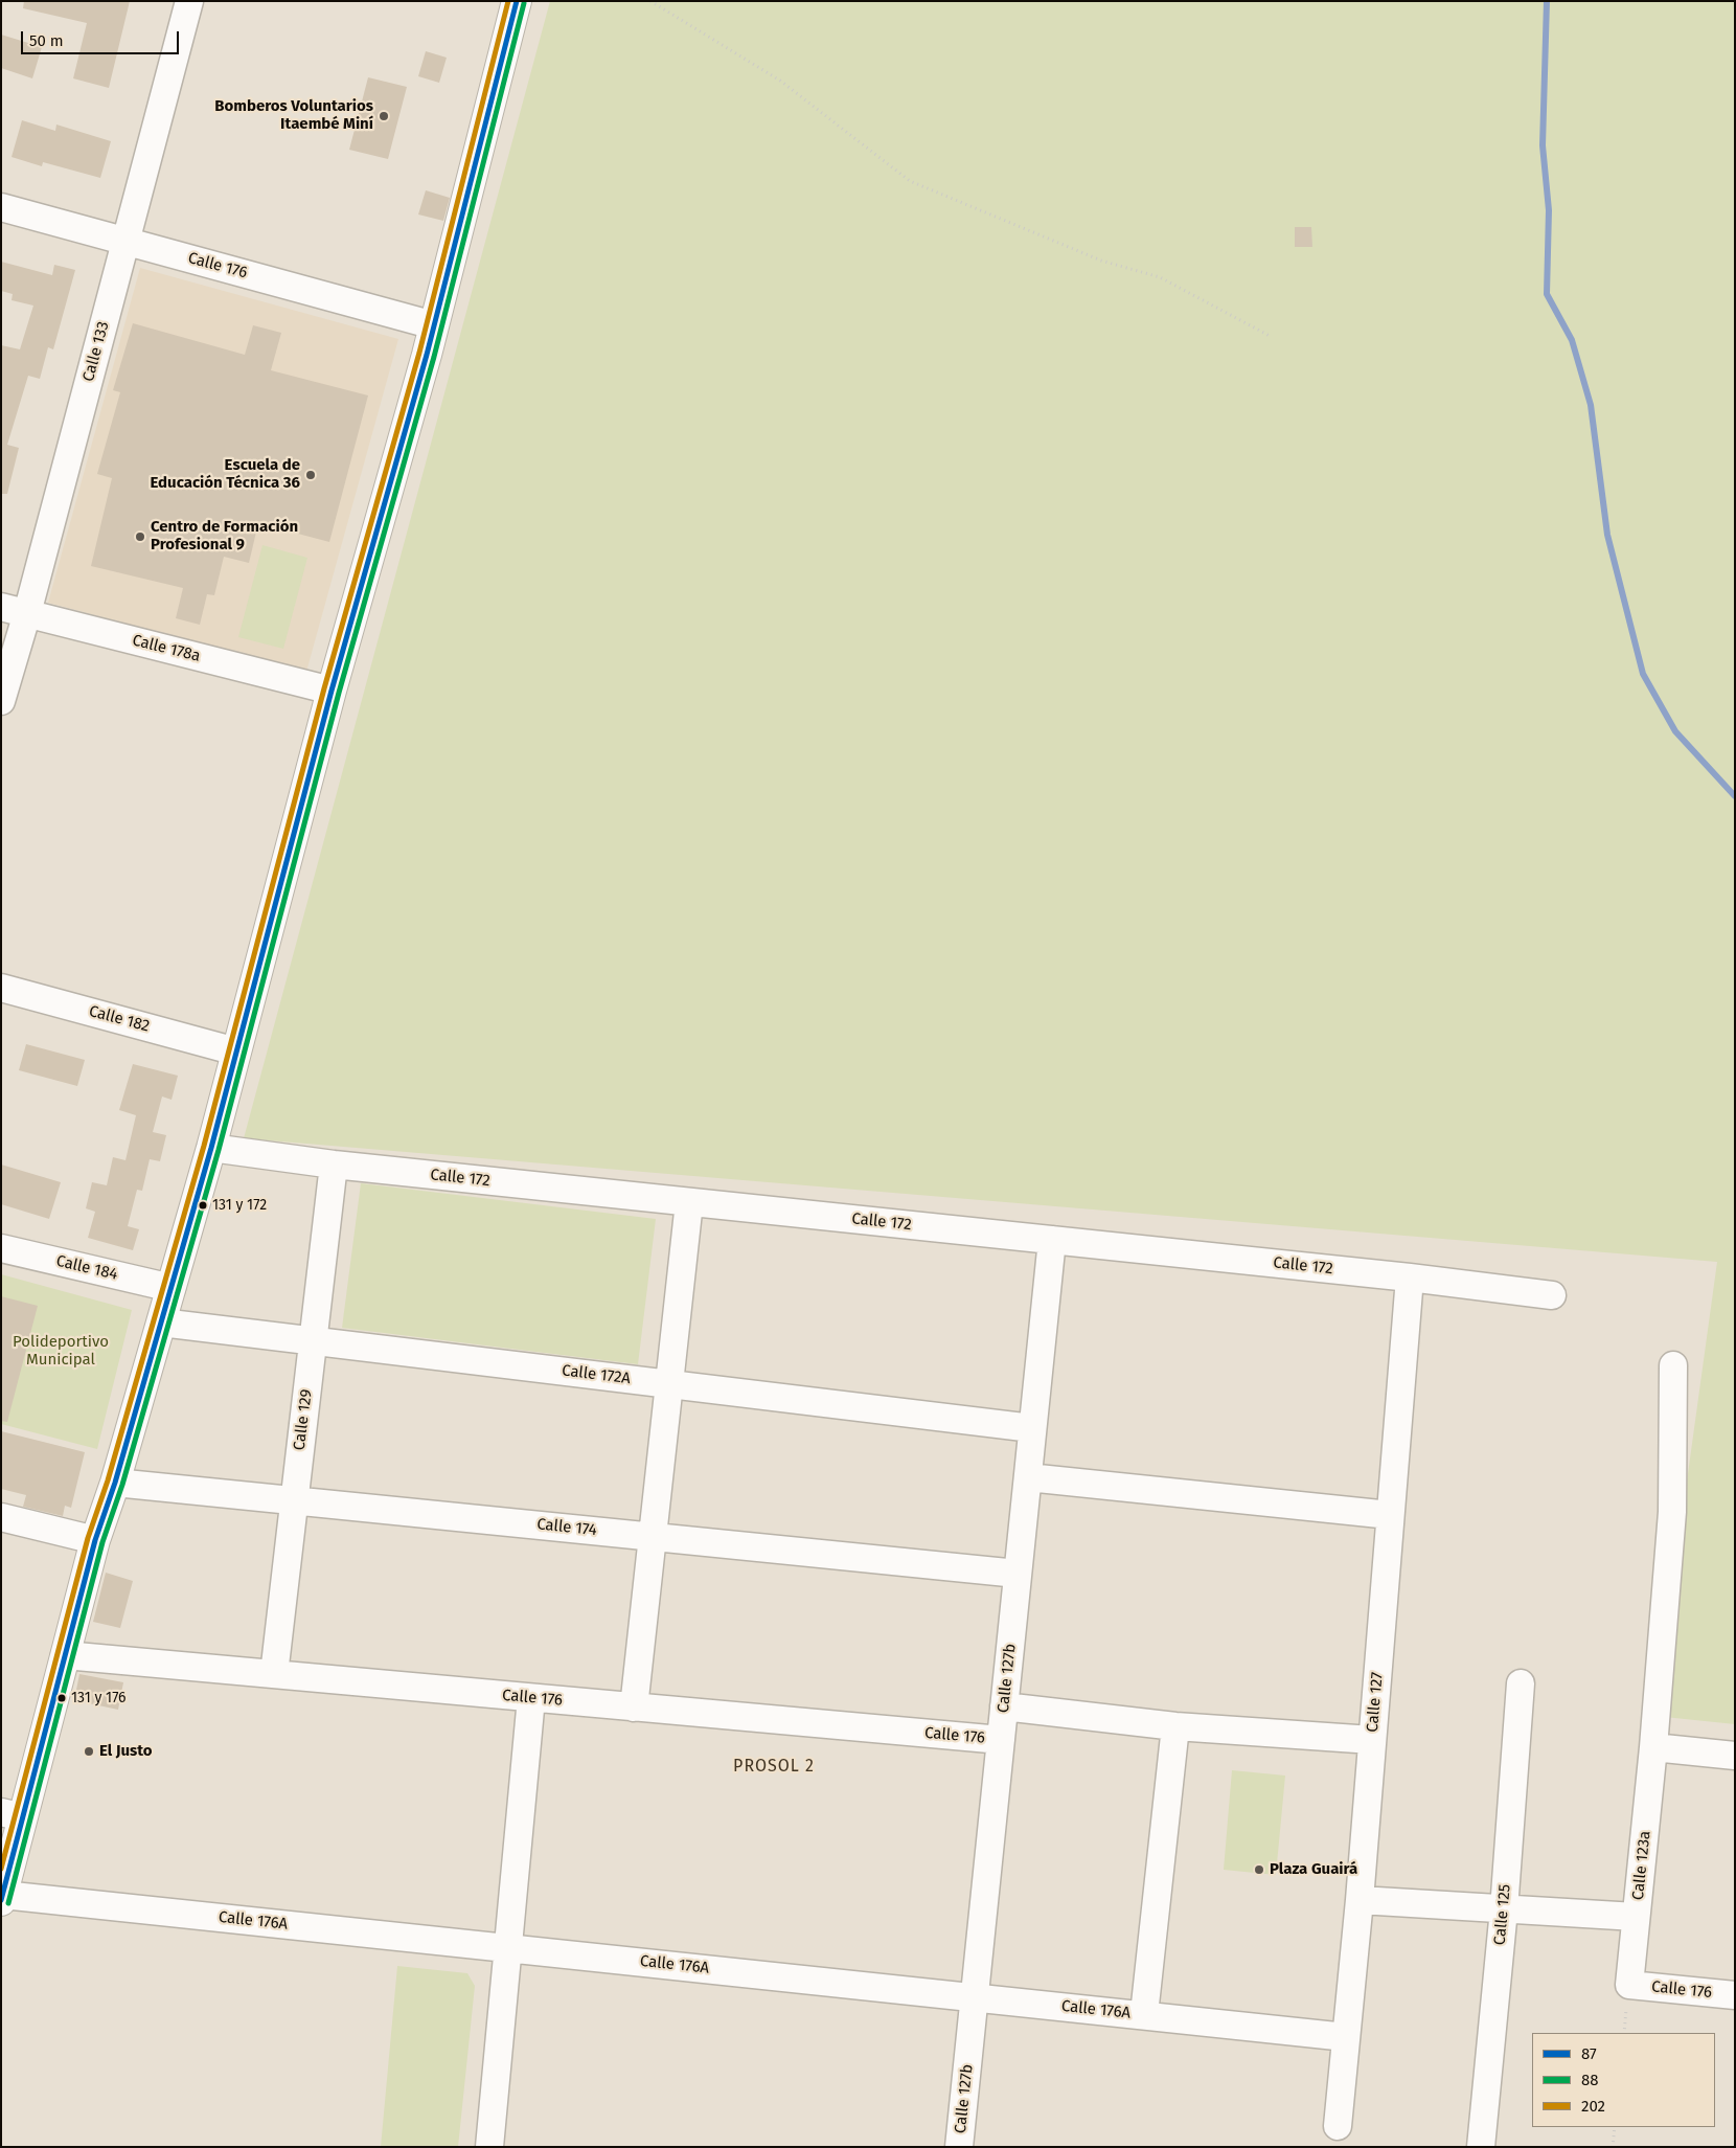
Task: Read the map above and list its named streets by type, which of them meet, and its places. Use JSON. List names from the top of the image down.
{
  "streets": {
    "street": [
      "Calle 176",
      "Calle 133",
      "Calle 178a",
      "Calle 182",
      "Calle 172",
      "Calle 184",
      "Calle 172A",
      "Calle 129",
      "Calle 174",
      "Calle 127b",
      "Calle 127",
      "Calle 123a",
      "Calle 125",
      "Calle 176A"
    ]
  },
  "crossings": [
    ["Calle 176", "Calle 133"],
    ["Calle 176", "Calle 129"],
    ["Calle 176", "Calle 127b"],
    ["Calle 176", "Calle 123a"],
    ["Calle 133", "Calle 178a"],
    ["Calle 172", "Calle 129"],
    ["Calle 172", "Calle 127b"],
    ["Calle 172", "Calle 127"],
    ["Calle 172A", "Calle 129"],
    ["Calle 172A", "Calle 127b"],
    ["Calle 129", "Calle 174"],
    ["Calle 174", "Calle 127b"],
    ["Calle 127b", "Calle 176A"],
    ["Calle 127", "Calle 176A"]
  ],
  "districts": ["PROSOL 2"],
  "parks": ["Polideportivo Municipal"],
  "places": [
    "Bomberos Voluntarios Itaembé Miní",
    "Escuela de Educación Técnica 36",
    "Centro de Formación Profesional 9",
    "131 y 172",
    "131 y 176",
    "El Justo",
    "Plaza Guairá"
  ],
  "lines": ["transit line 87", "transit line 202", "transit line 88"],
  "legend": ["87", "88", "202"],
  "scale_bar": "50 m"
}
